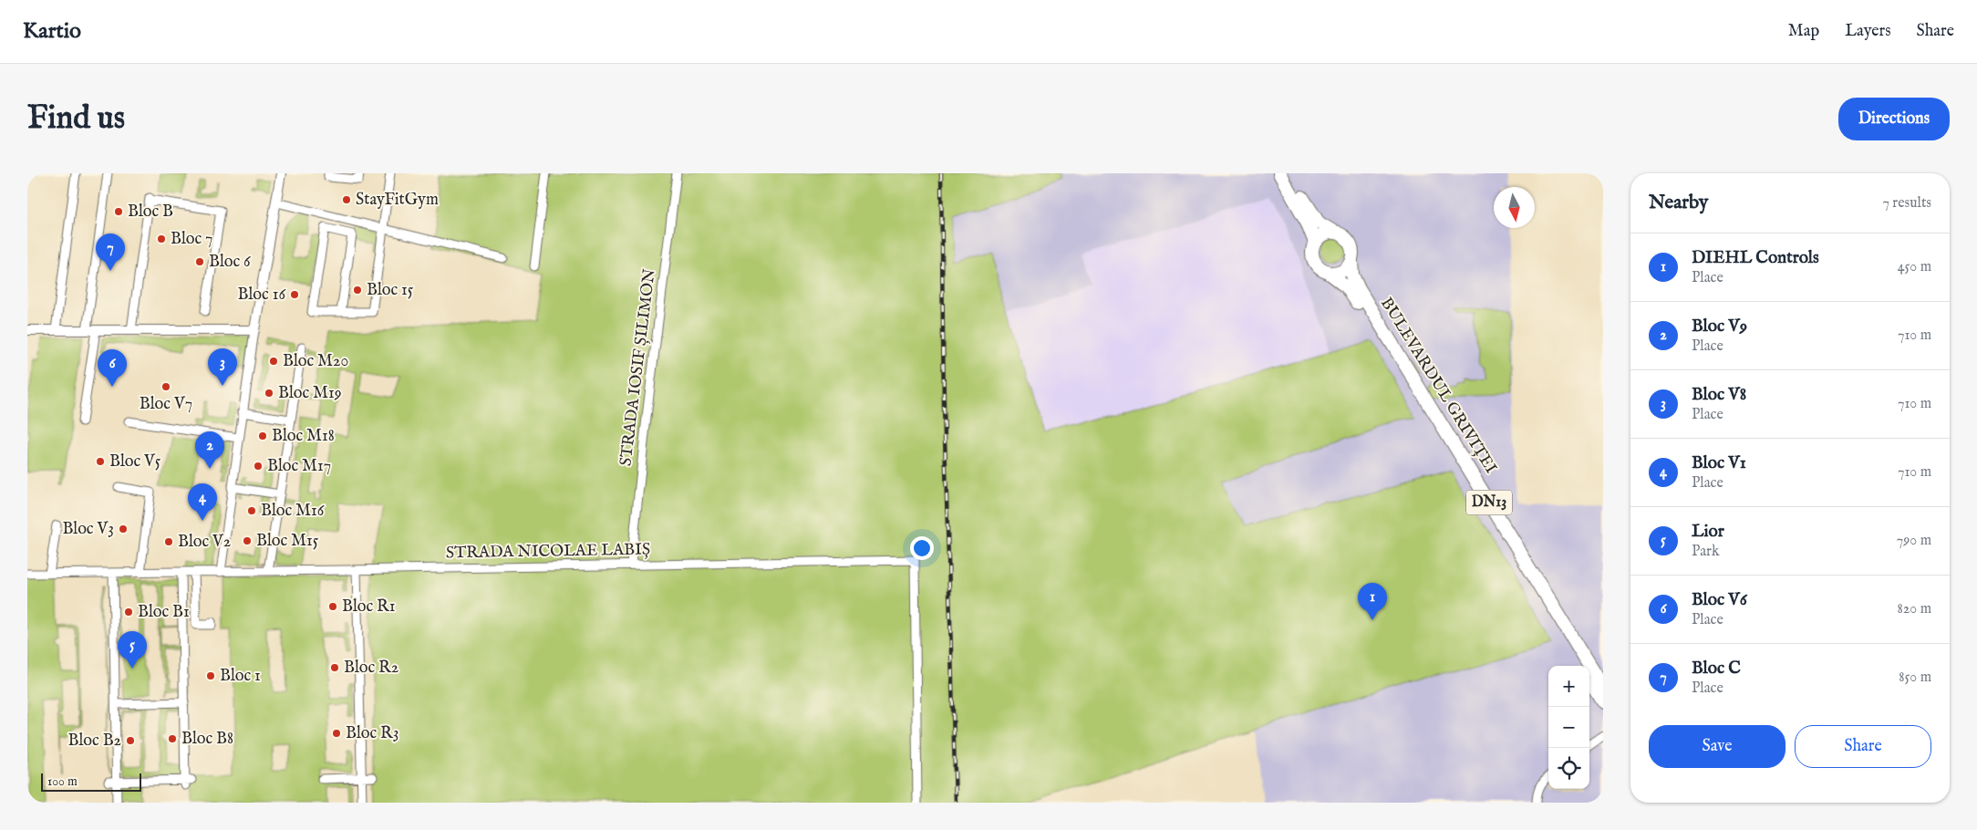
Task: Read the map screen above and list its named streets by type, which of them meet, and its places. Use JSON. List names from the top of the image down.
{
  "streets": {
    "main road": ["BULEVARDUL GRIVIȚEI", "DN13"],
    "street": ["STRADA IOSIF ȘILIMON", "STRADA NICOLAE LABIȘ"]
  },
  "crossings": [
    ["STRADA IOSIF ȘILIMON", "STRADA NICOLAE LABIȘ"]
  ],
  "places": [
    "StayFitGym",
    "Bloc B",
    "Bloc 7",
    "Bloc 6",
    "Bloc 15",
    "Bloc 16",
    "Bloc M20",
    "Bloc V7",
    "Bloc M19",
    "Bloc M18",
    "Bloc V5",
    "Bloc M17",
    "Bloc M16",
    "Bloc V3",
    "Bloc M15",
    "Bloc V2",
    "Bloc R1",
    "Bloc B1",
    "Bloc R2",
    "Bloc 1",
    "Bloc R3",
    "Bloc B8",
    "Bloc B2"
  ],
  "scale_bar": "100 m",
  "north": "bottom",
  "page": {
    "header": "Kartio",
    "nav": ["Map", "Layers", "Share"],
    "buttons": [
      "Directions",
      ["Save", "Share"]
    ],
    "title": "Find us",
    "heading": ["Nearby", "7 results"],
    "list": [
      {
        "mark": "1",
        "name": "DIEHL Controls",
        "note": "Place",
        "value": "450 m"
      },
      {
        "mark": "2",
        "name": "Bloc V9",
        "note": "Place",
        "value": "710 m"
      },
      {
        "mark": "3",
        "name": "Bloc V8",
        "note": "Place",
        "value": "710 m"
      },
      {
        "mark": "4",
        "name": "Bloc V1",
        "note": "Place",
        "value": "710 m"
      },
      {
        "mark": "5",
        "name": "Lior",
        "note": "Park",
        "value": "790 m"
      },
      {
        "mark": "6",
        "name": "Bloc V6",
        "note": "Place",
        "value": "820 m"
      },
      {
        "mark": "7",
        "name": "Bloc C",
        "note": "Place",
        "value": "850 m"
      }
    ],
    "pins": [
      "7",
      "3",
      "6",
      "2",
      "4",
      "1",
      "5"
    ],
    "map_buttons": ["+", "−"],
    "scale": "100 m"
  }
}
